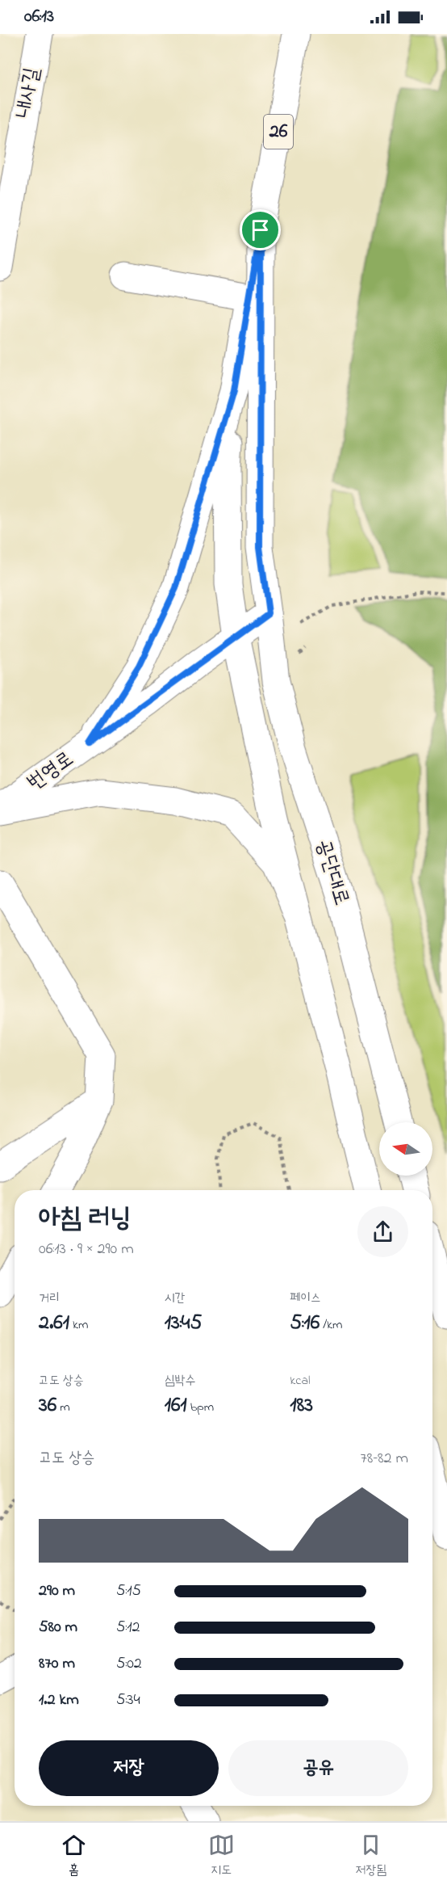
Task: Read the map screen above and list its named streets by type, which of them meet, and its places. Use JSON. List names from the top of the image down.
{
  "streets": {
    "main road": [
      "내사길",
      "26",
      "번영로",
      "공단대로"
    ]
  },
  "crossings": [
    ["26", "번영로"],
    ["26", "공단대로"],
    ["번영로", "공단대로"]
  ],
  "north": "left",
  "page": {
    "status": "06:13",
    "heading": ["아침 러닝", "06:13 · 9 × 290 m"],
    "stats": [
      ["거리", "2.61 km"],
      ["시간", "13:45"],
      ["페이스", "5:16 /km"],
      ["고도 상승", "36 m"],
      ["심박수", "161 bpm"],
      ["kcal", "183"]
    ],
    "chart": ["고도 상승", "78–82 m"],
    "list": [
      {
        "name": "290 m",
        "note": "5:15"
      },
      {
        "name": "580 m",
        "note": "5:12"
      },
      {
        "name": "870 m",
        "note": "5:02"
      },
      {
        "name": "1.2 km",
        "note": "5:34"
      }
    ],
    "buttons": ["저장", "공유"],
    "tabs": ["홈", "지도", "저장됨"]
  }
}
